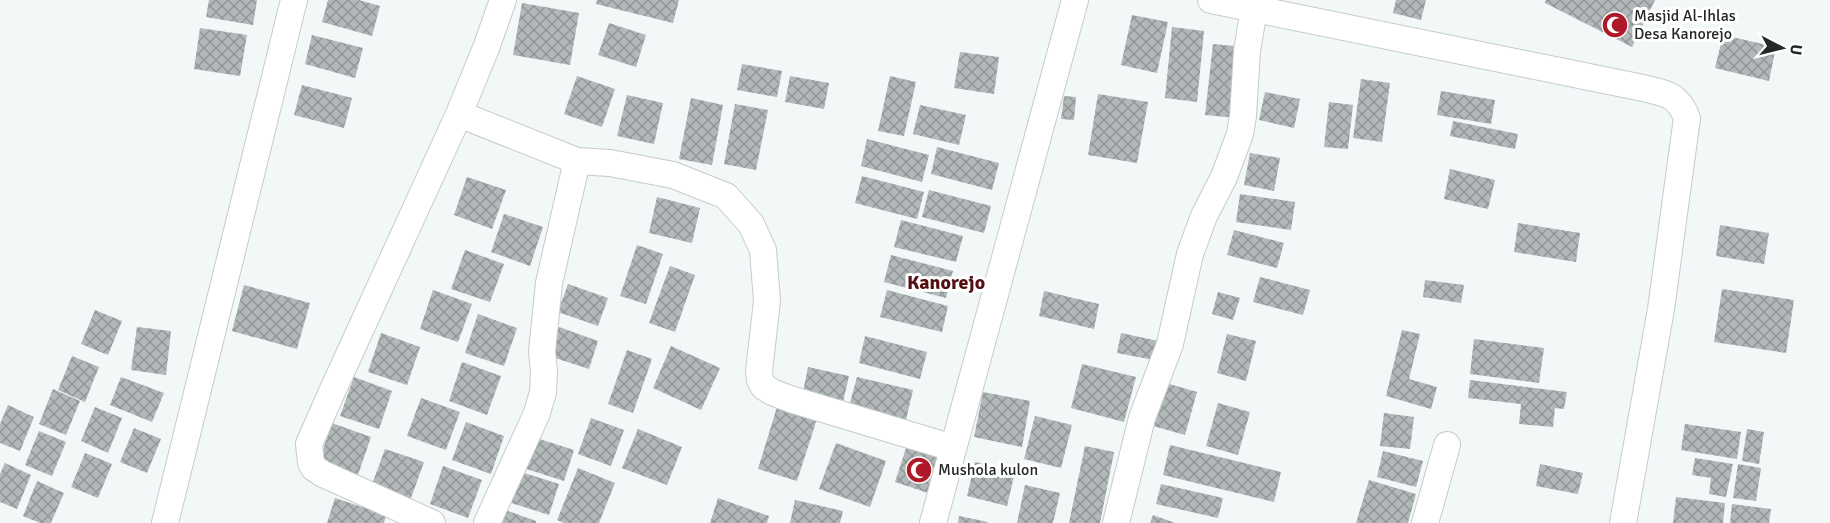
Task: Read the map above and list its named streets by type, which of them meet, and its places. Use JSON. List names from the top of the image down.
{
  "districts": ["Kanorejo"],
  "places": {
    "mosque": ["Masjid Al-Ihlas Desa Kanorejo", "Mushola kulon"]
  },
  "north": "right"
}
